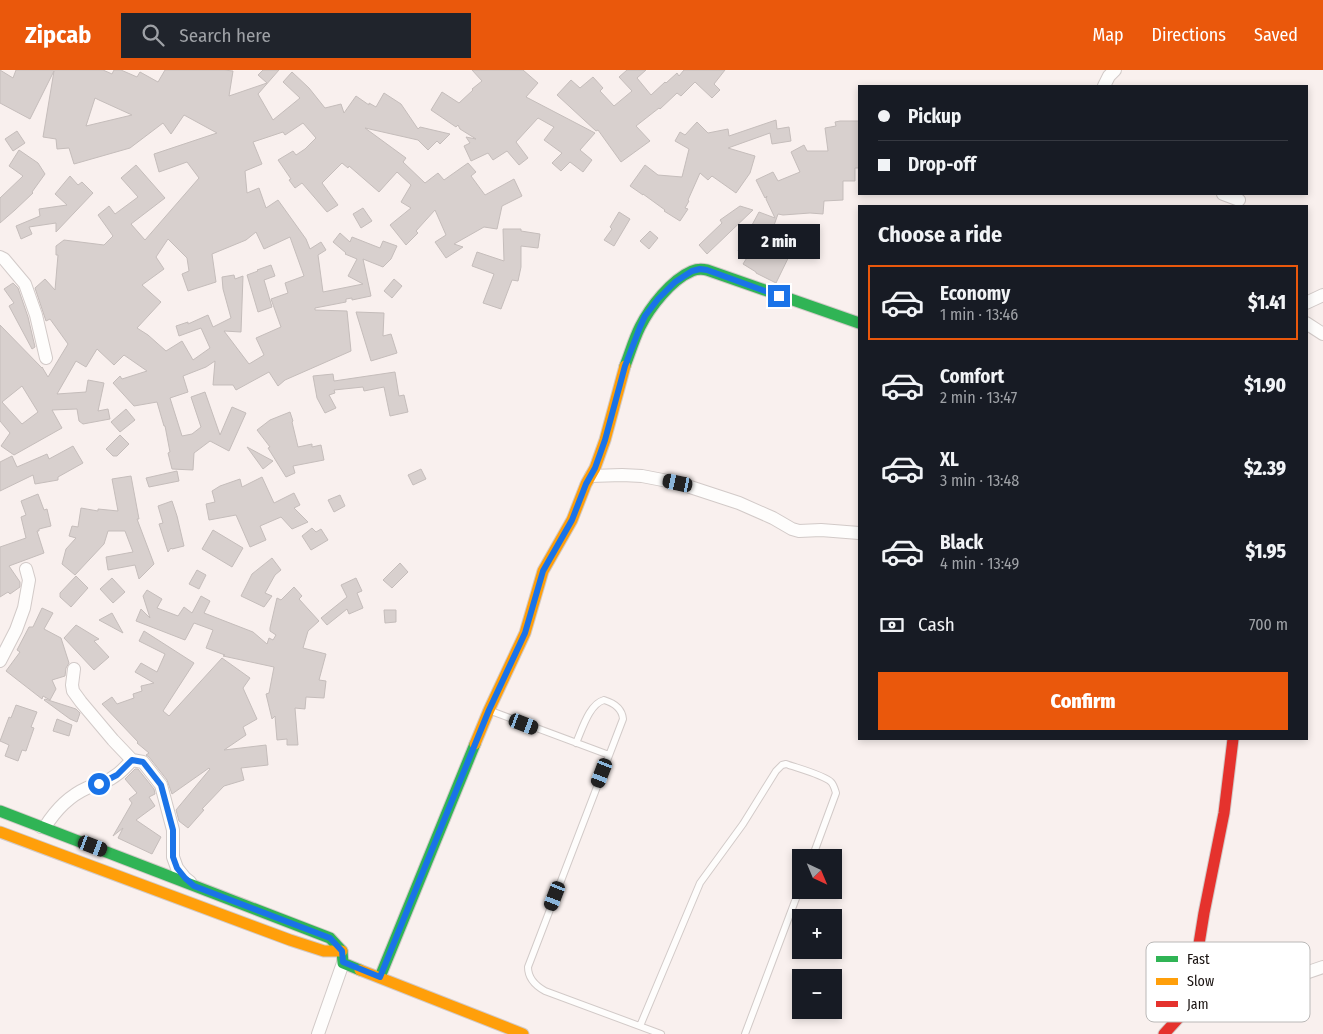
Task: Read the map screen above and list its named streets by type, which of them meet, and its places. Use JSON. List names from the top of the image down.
{
  "legend": ["Fast", "Slow", "Jam"],
  "north": "bottom right",
  "page": {
    "header": "Zipcab",
    "search": "Search here",
    "nav": ["Map", "Directions", "Saved"],
    "banner": ["Pickup", "Drop-off"],
    "heading": "Choose a ride",
    "bubble": "2 min",
    "list": [
      {
        "name": "Economy",
        "note": "1 min · 13:46",
        "value": "$1.41"
      },
      {
        "name": "Comfort",
        "note": "2 min · 13:47",
        "value": "$1.90"
      },
      {
        "name": "XL",
        "note": "3 min · 13:48",
        "value": "$2.39"
      },
      {
        "name": "Black",
        "note": "4 min · 13:49",
        "value": "$1.95"
      }
    ],
    "pay": ["Cash", "700 m"],
    "buttons": "Confirm",
    "map_buttons": ["+", "−"]
  }
}
